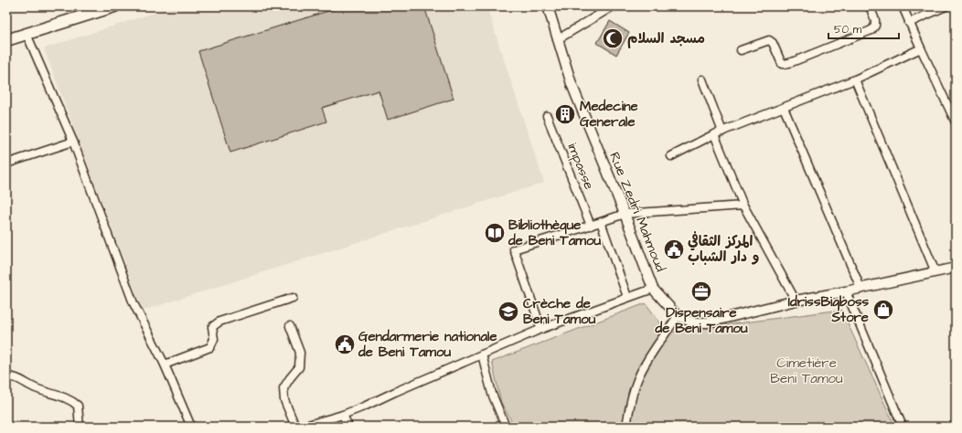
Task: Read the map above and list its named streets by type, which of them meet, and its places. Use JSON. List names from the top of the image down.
{
  "streets": {
    "street": ["impasse", "Rue Zedri Mahmoud"]
  },
  "parks": ["Cimetière Beni Tamou"],
  "places": {
    "mosque": ["مسجد السلام"],
    "building": ["Medecine Generale"],
    "library": ["Bibliothèque de Beni Tamou"],
    "public building": ["المركز الثقافي و دار الشباب", "Gendarmerie nationale de Beni Tamou"],
    "office": ["Dispensaire de Beni Tamou"],
    "shop": ["IdrissBigboss Store"],
    "school or university": ["Crèche de Beni Tamou"]
  },
  "scale_bar": "50 m"
}
